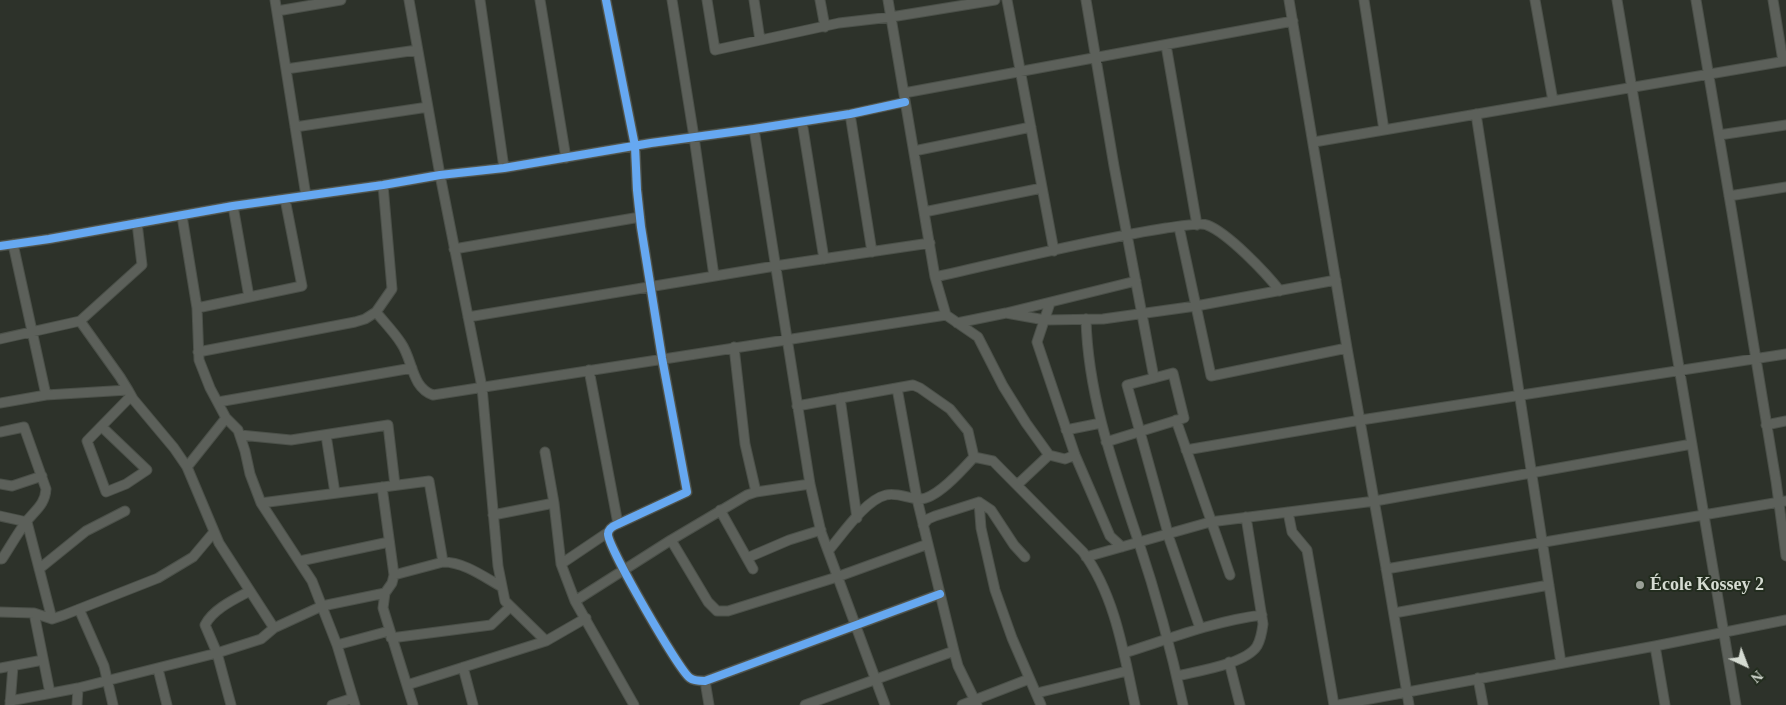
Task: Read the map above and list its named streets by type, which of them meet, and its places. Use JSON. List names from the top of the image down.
{
  "places": ["École Kossey 2"],
  "north": "bottom right"
}
